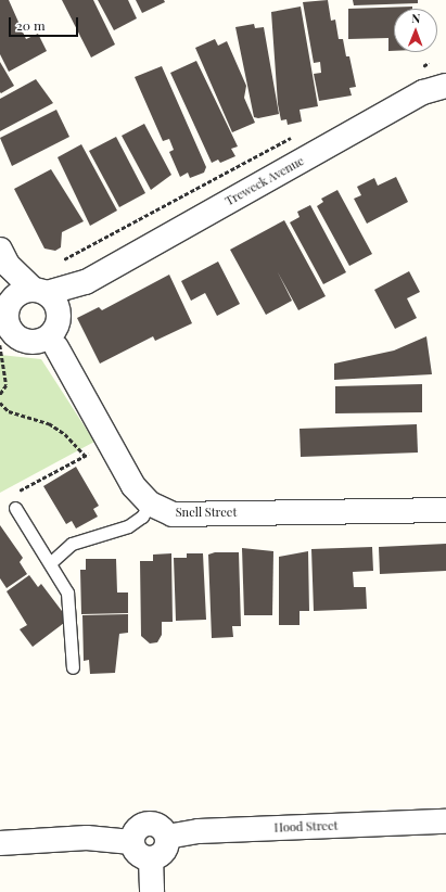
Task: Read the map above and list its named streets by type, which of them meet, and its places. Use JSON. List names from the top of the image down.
{
  "streets": {
    "street": ["Treweck Avenue", "Snell Street", "Hood Street"]
  },
  "scale_bar": "20 m",
  "north": "top"
}
